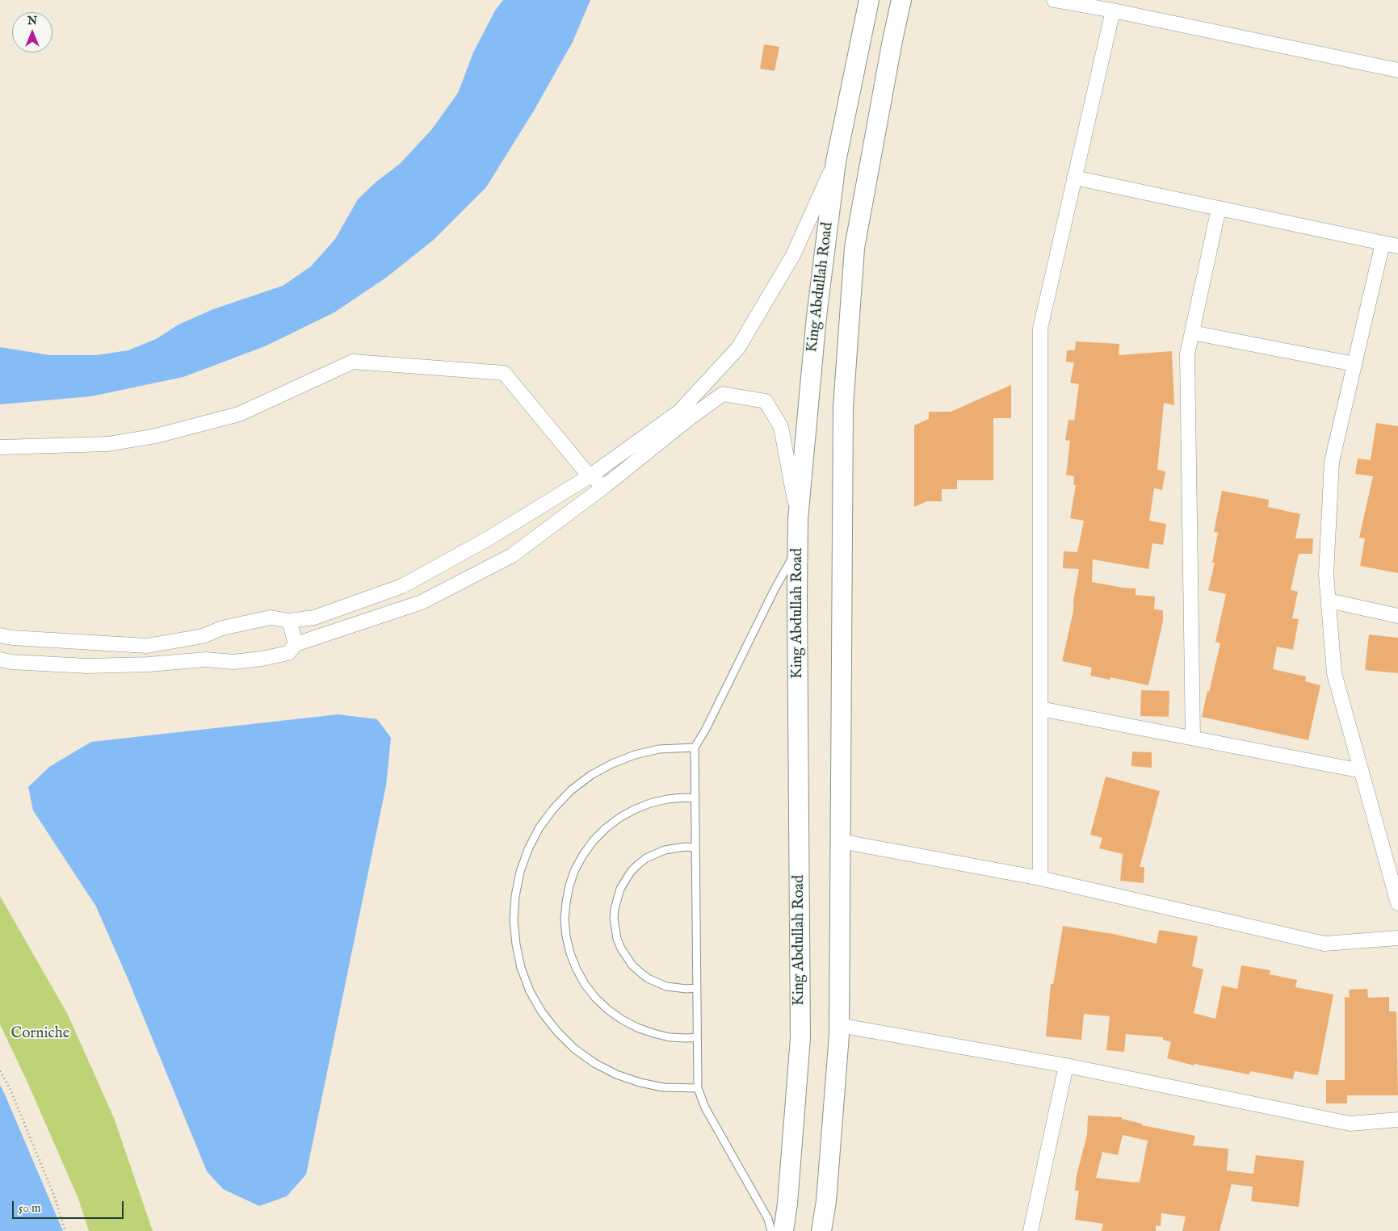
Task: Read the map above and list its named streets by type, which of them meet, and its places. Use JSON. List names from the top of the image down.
{
  "streets": {
    "street": ["King Abdullah Road"]
  },
  "parks": ["Corniche"],
  "scale_bar": "50 m",
  "north": "top"
}
